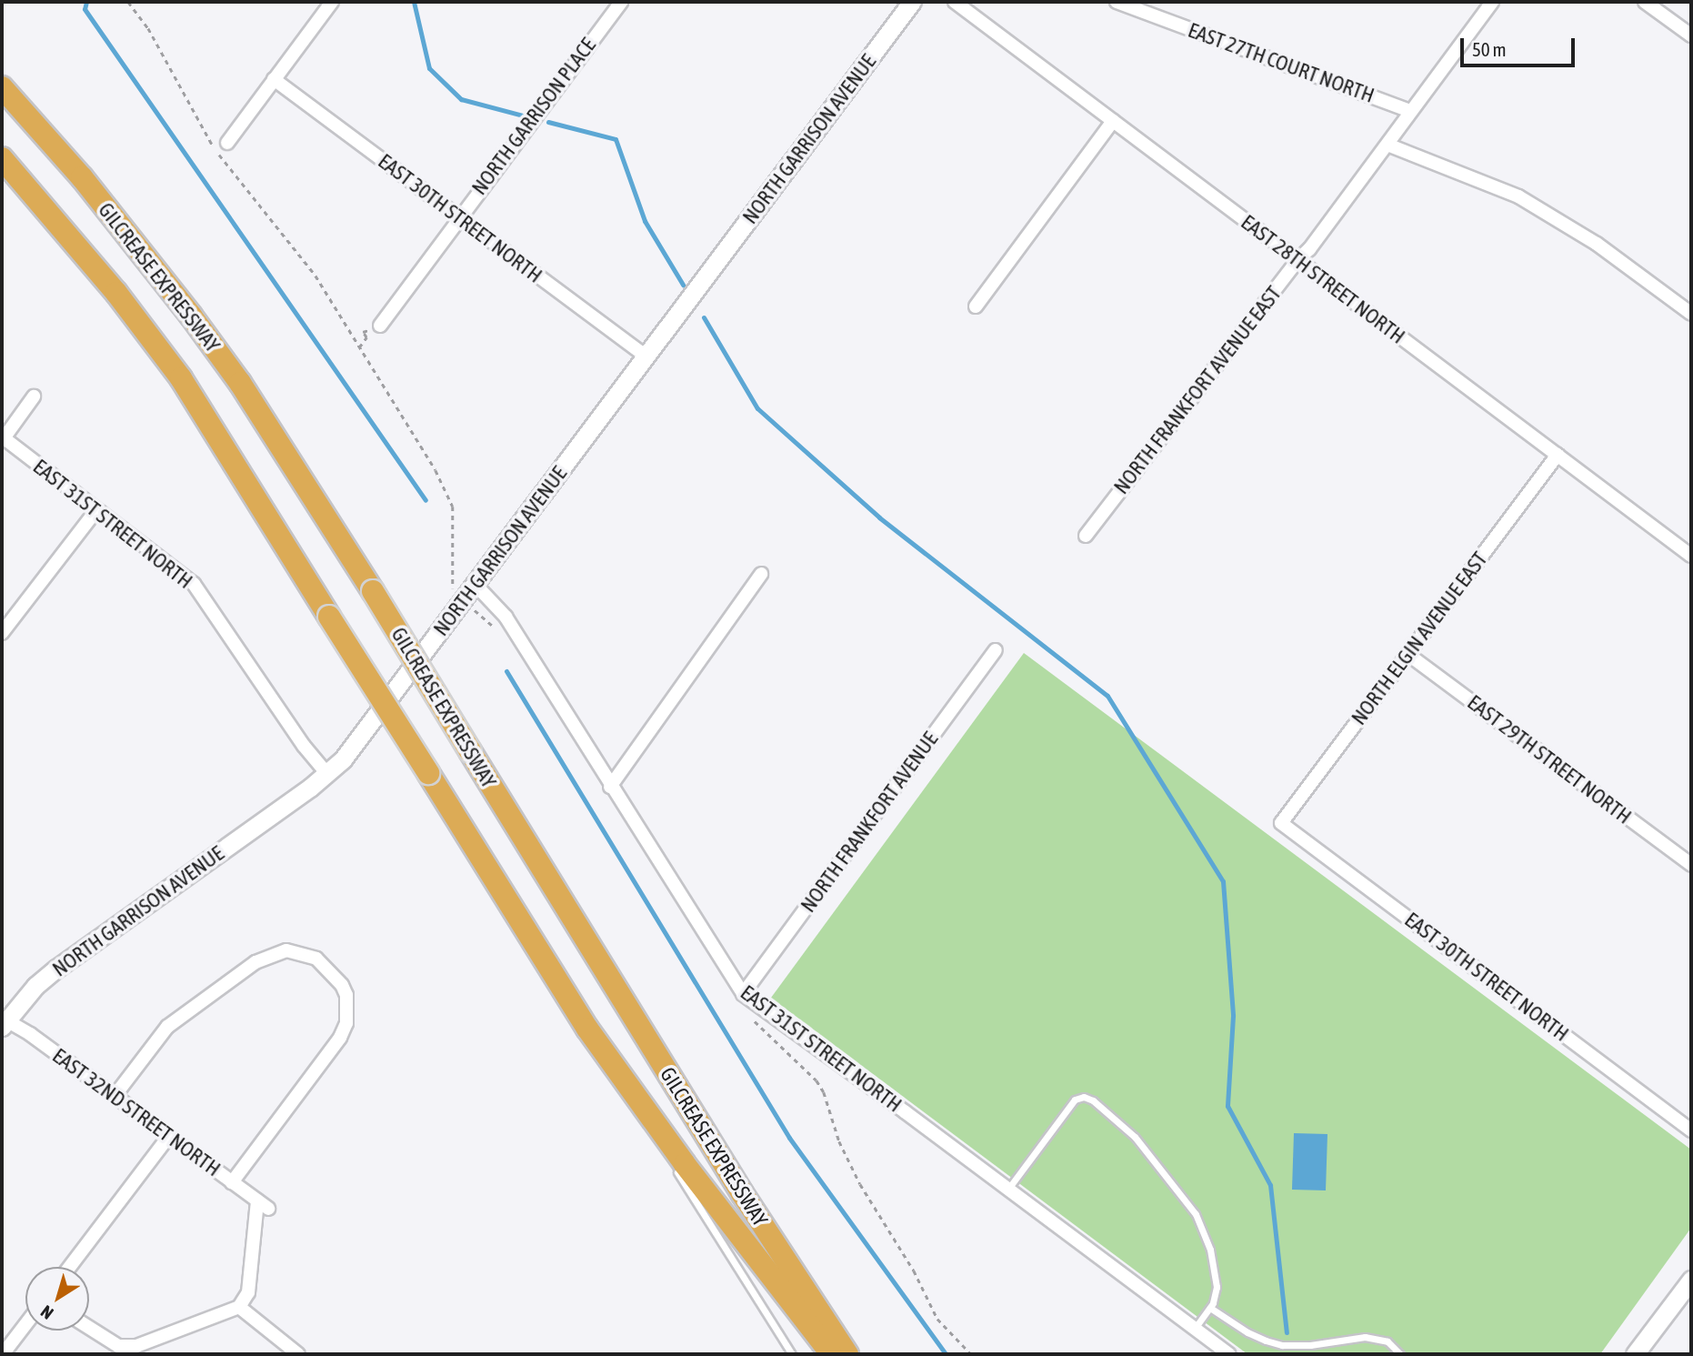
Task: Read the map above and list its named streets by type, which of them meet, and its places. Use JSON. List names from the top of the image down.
{
  "streets": {
    "highway": ["GILCREASE EXPRESSWAY"],
    "street": [
      "EAST 27TH COURT NORTH",
      "NORTH GARRISON PLACE",
      "NORTH GARRISON AVENUE",
      "EAST 30TH STREET NORTH",
      "EAST 28TH STREET NORTH",
      "NORTH FRANKFORT AVENUE EAST",
      "EAST 31ST STREET NORTH",
      "NORTH ELGIN AVENUE EAST",
      "EAST 29TH STREET NORTH",
      "NORTH FRANKFORT AVENUE",
      "EAST 32ND STREET NORTH"
    ]
  },
  "crossings": [
    ["EAST 27TH COURT NORTH", "NORTH FRANKFORT AVENUE EAST"],
    ["NORTH GARRISON PLACE", "EAST 30TH STREET NORTH"],
    ["NORTH GARRISON AVENUE", "EAST 30TH STREET NORTH"],
    ["NORTH GARRISON AVENUE", "EAST 31ST STREET NORTH"],
    ["NORTH GARRISON AVENUE", "EAST 32ND STREET NORTH"],
    ["EAST 30TH STREET NORTH", "NORTH ELGIN AVENUE EAST"],
    ["EAST 28TH STREET NORTH", "NORTH FRANKFORT AVENUE EAST"],
    ["EAST 28TH STREET NORTH", "NORTH ELGIN AVENUE EAST"],
    ["EAST 31ST STREET NORTH", "NORTH FRANKFORT AVENUE"],
    ["NORTH ELGIN AVENUE EAST", "EAST 29TH STREET NORTH"]
  ],
  "scale_bar": "50 m",
  "north": "bottom left"
}
